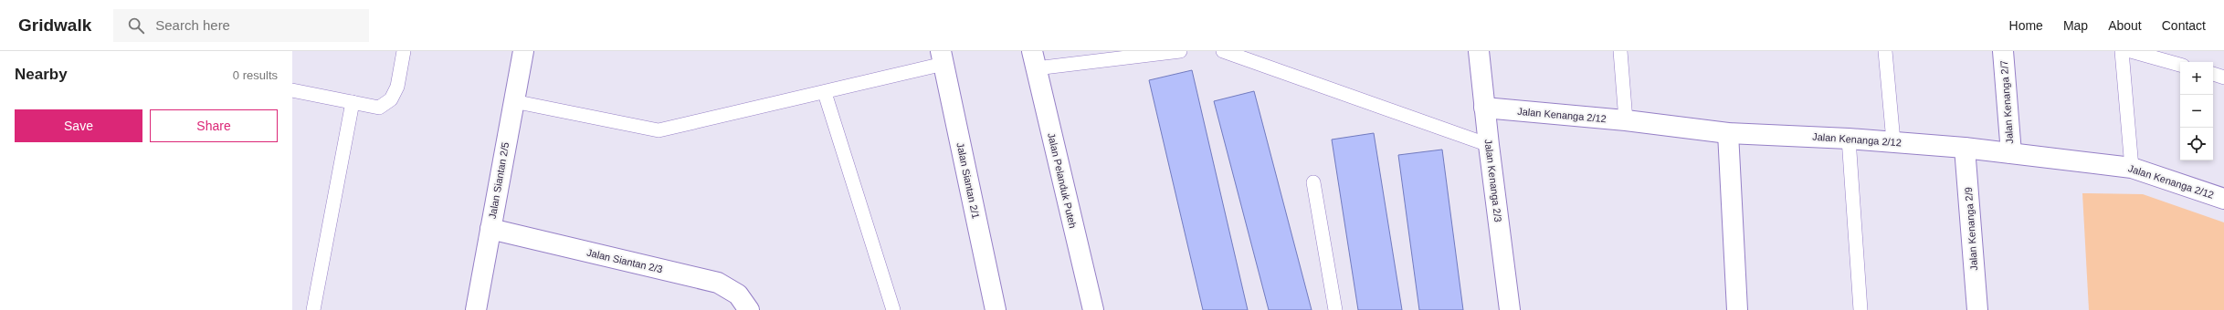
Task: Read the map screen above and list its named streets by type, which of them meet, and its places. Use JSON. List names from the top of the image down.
{
  "streets": {
    "street": [
      "Jalan Kenanga 2/7",
      "Jalan Kenanga 2/12",
      "Jalan Siantan 2/5",
      "Jalan Siantan 2/1",
      "Jalan Pelanduk Puteh",
      "Jalan Kenanga 2/3",
      "Jalan Kenanga 2/9",
      "Jalan Siantan 2/3"
    ]
  },
  "crossings": [
    ["Jalan Kenanga 2/7", "Jalan Kenanga 2/12"],
    ["Jalan Kenanga 2/12", "Jalan Kenanga 2/3"],
    ["Jalan Kenanga 2/12", "Jalan Kenanga 2/9"],
    ["Jalan Siantan 2/5", "Jalan Siantan 2/3"]
  ],
  "page": {
    "header": "Gridwalk",
    "search": "Search here",
    "nav": [
      "Home",
      "Map",
      "About",
      "Contact"
    ],
    "heading": ["Nearby", "0 results"],
    "map_buttons": ["+", "−"],
    "buttons": ["Save", "Share"]
  }
}
